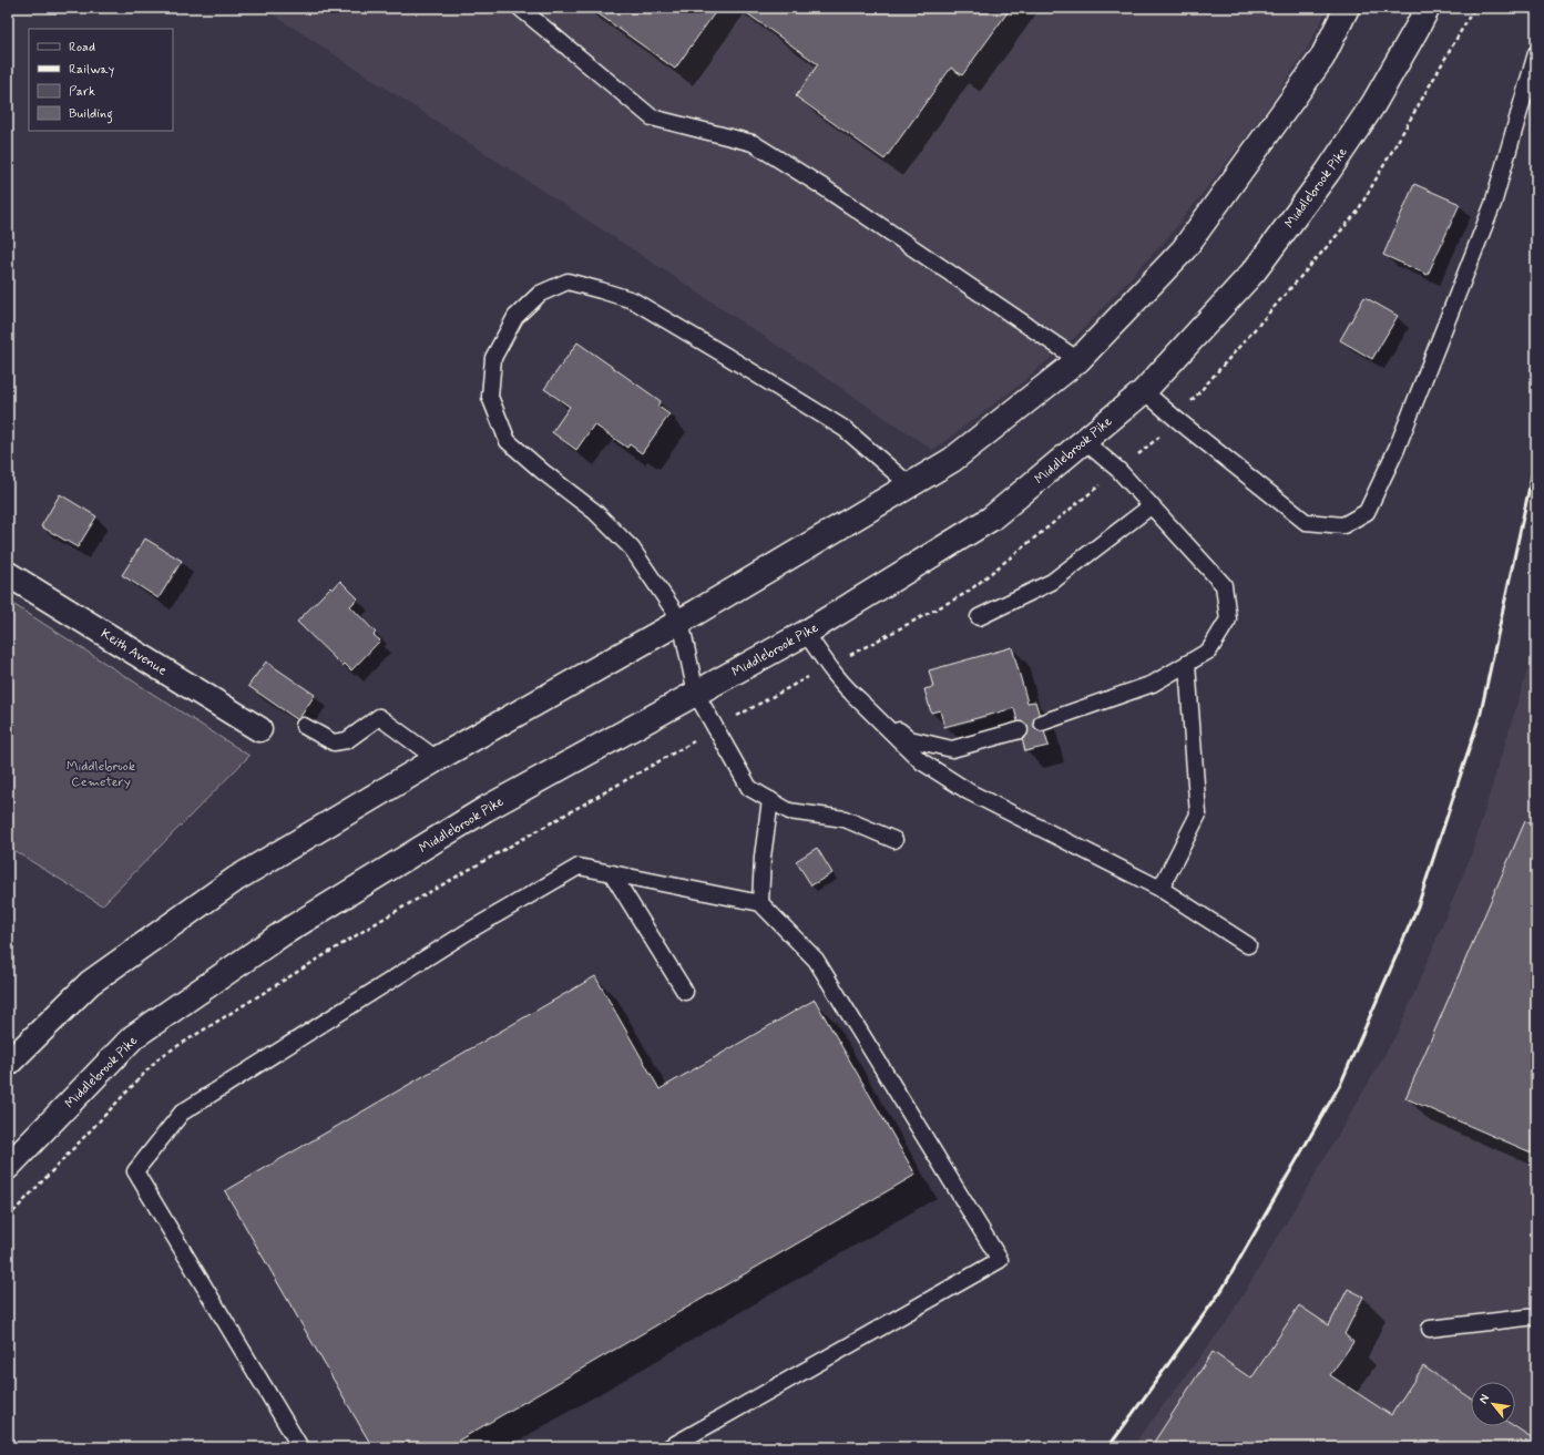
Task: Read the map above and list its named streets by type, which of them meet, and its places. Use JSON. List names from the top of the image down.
{
  "streets": {
    "main road": ["Middlebrook Pike", "Keith Avenue"]
  },
  "parks": ["Middlebrook Cemetery"],
  "legend": [
    "Road",
    "Railway",
    "Park",
    "Building"
  ],
  "north": "top left"
}
